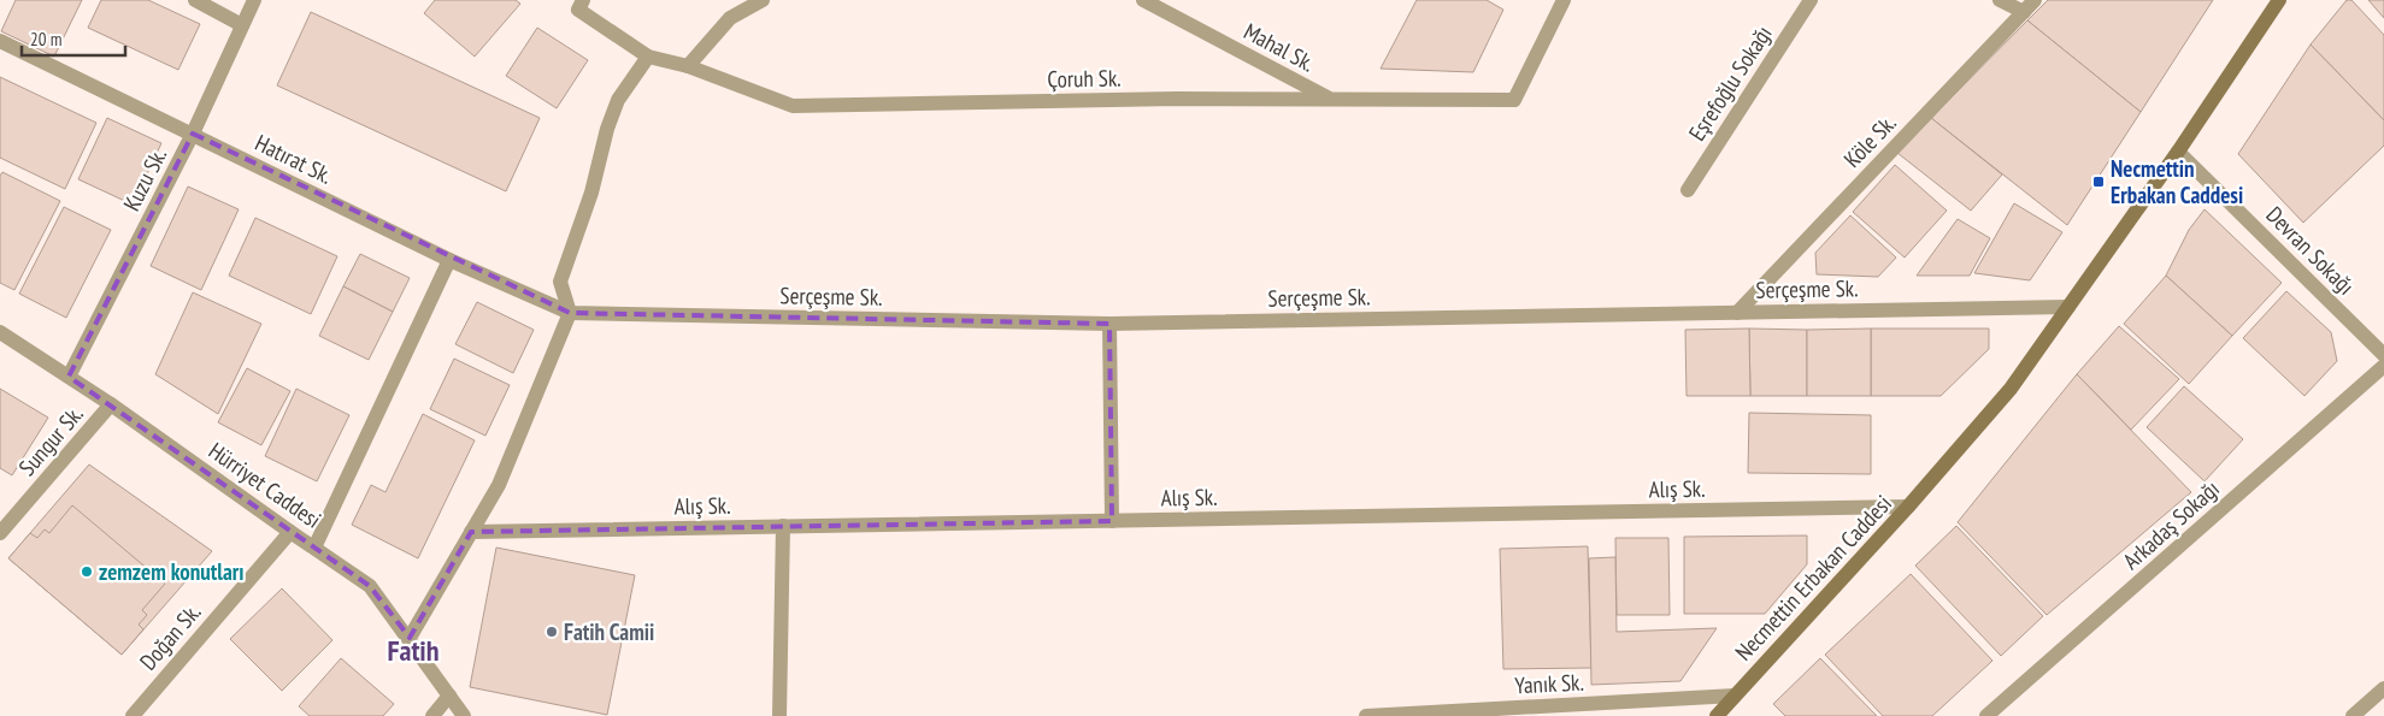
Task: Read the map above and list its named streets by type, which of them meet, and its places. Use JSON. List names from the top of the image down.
{
  "streets": {
    "main road": ["Necmettin Erbakan Caddesi"],
    "street": [
      "Mahal Sk.",
      "Çoruh Sk.",
      "Eşrefoğlu Sokağı",
      "Köle Sk.",
      "Hatırat Sk.",
      "Kuzu Sk.",
      "Devran Sokağı",
      "Serçeşme Sk.",
      "Sungur Sk.",
      "Hürriyet Caddesi",
      "Alış Sk.",
      "Arkadaş Sokağı",
      "Doğan Sk.",
      "Yanık Sk."
    ]
  },
  "crossings": [
    ["Mahal Sk.", "Çoruh Sk."],
    ["Köle Sk.", "Serçeşme Sk."],
    ["Hatırat Sk.", "Kuzu Sk."],
    ["Hatırat Sk.", "Serçeşme Sk."],
    ["Kuzu Sk.", "Hürriyet Caddesi"],
    ["Devran Sokağı", "Necmettin Erbakan Caddesi"],
    ["Serçeşme Sk.", "Necmettin Erbakan Caddesi"],
    ["Sungur Sk.", "Hürriyet Caddesi"],
    ["Hürriyet Caddesi", "Doğan Sk."],
    ["Alış Sk.", "Necmettin Erbakan Caddesi"],
    ["Necmettin Erbakan Caddesi", "Yanık Sk."]
  ],
  "districts": ["Fatih"],
  "places": {
    "transit": ["Necmettin Erbakan Caddesi"],
    "other": ["zemzem konutları", "Fatih Camii"]
  },
  "scale_bar": "20 m"
}
